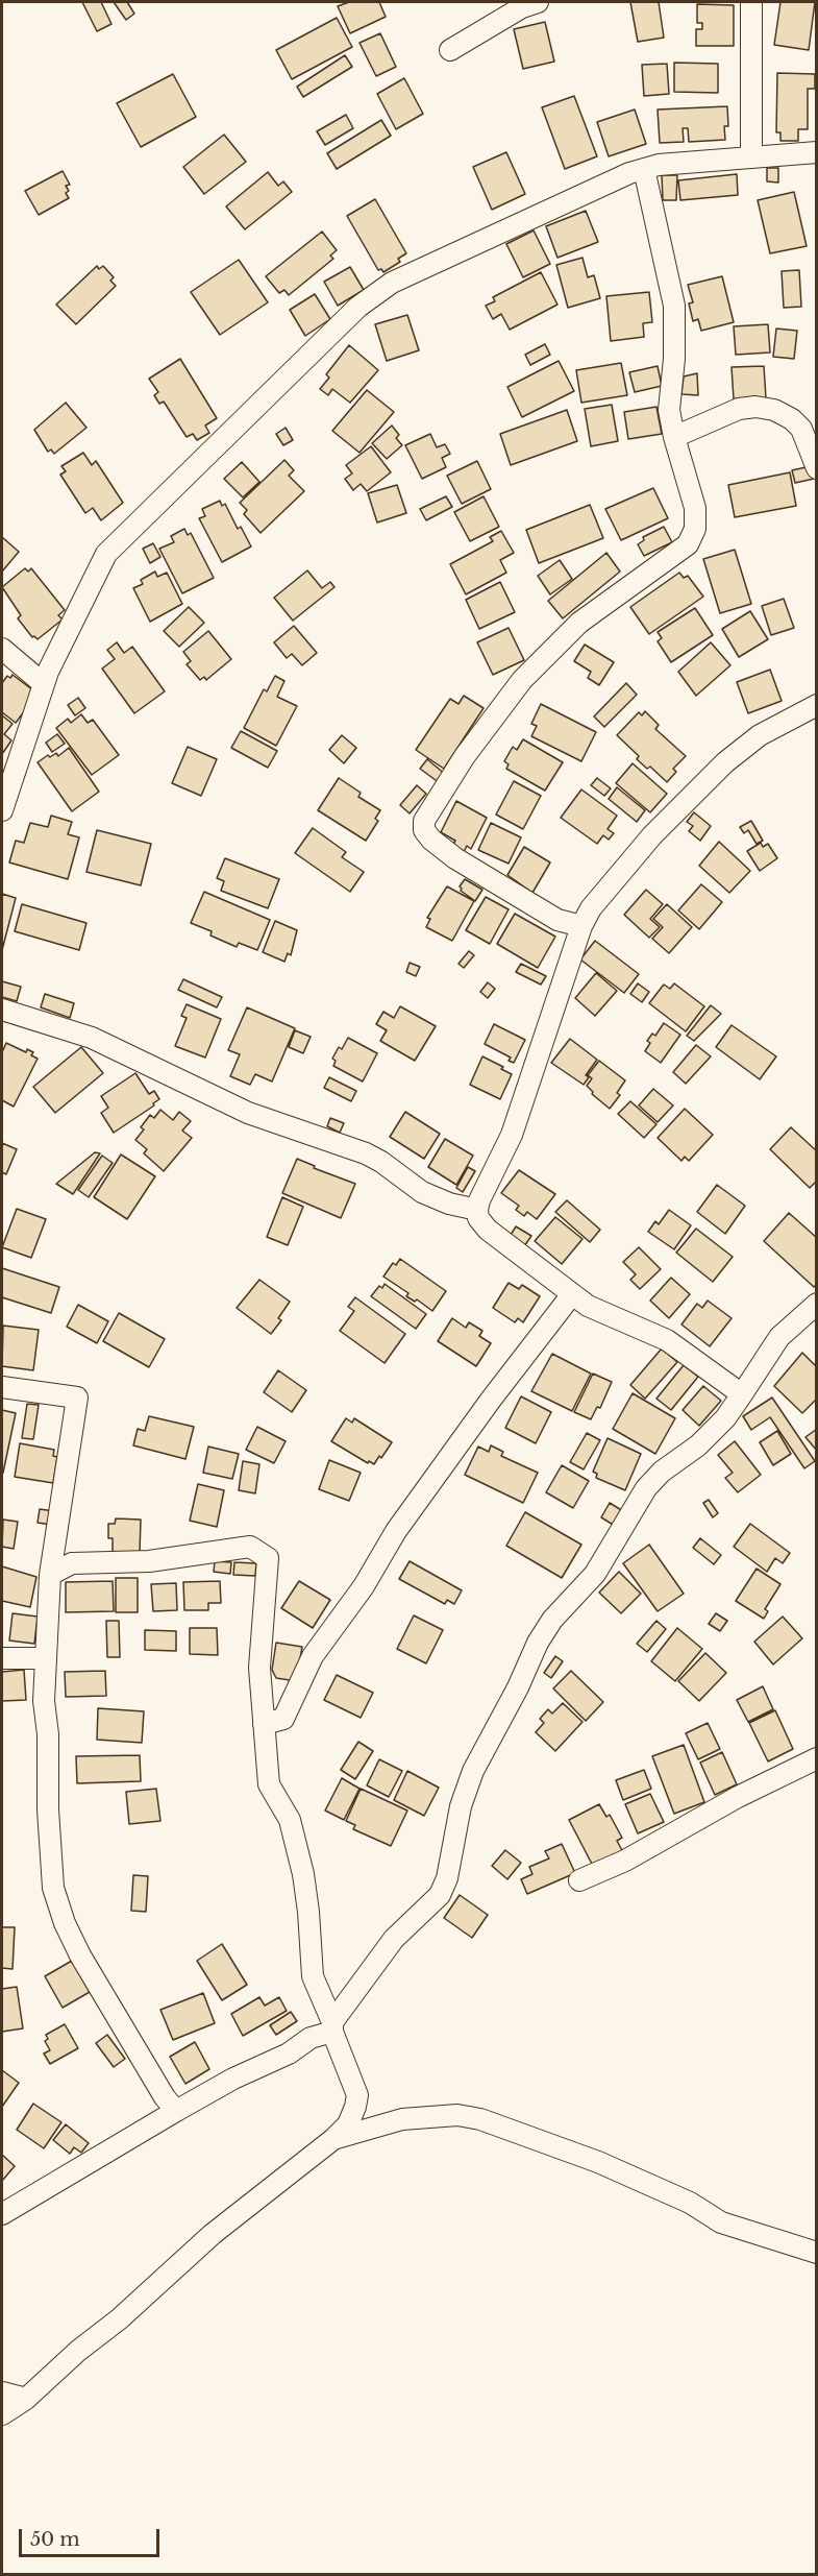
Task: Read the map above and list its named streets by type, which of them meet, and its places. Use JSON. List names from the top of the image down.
{
  "scale_bar": "50 m"
}
